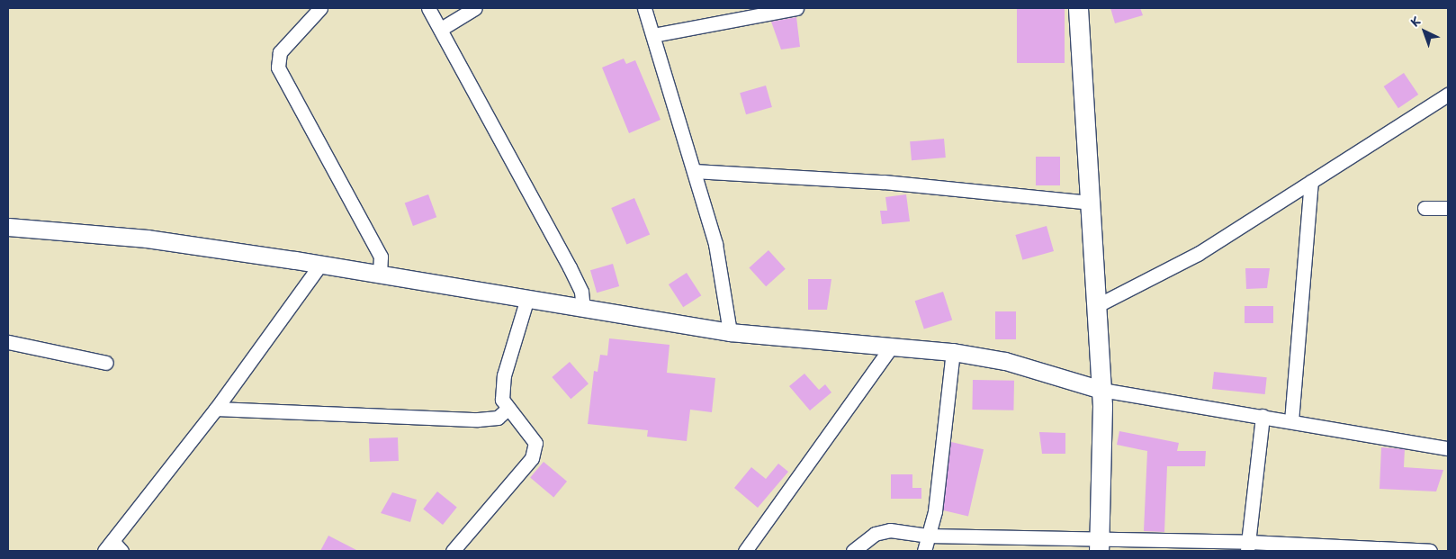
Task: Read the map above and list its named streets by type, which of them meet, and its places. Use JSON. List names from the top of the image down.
{
  "north": "top left"
}
